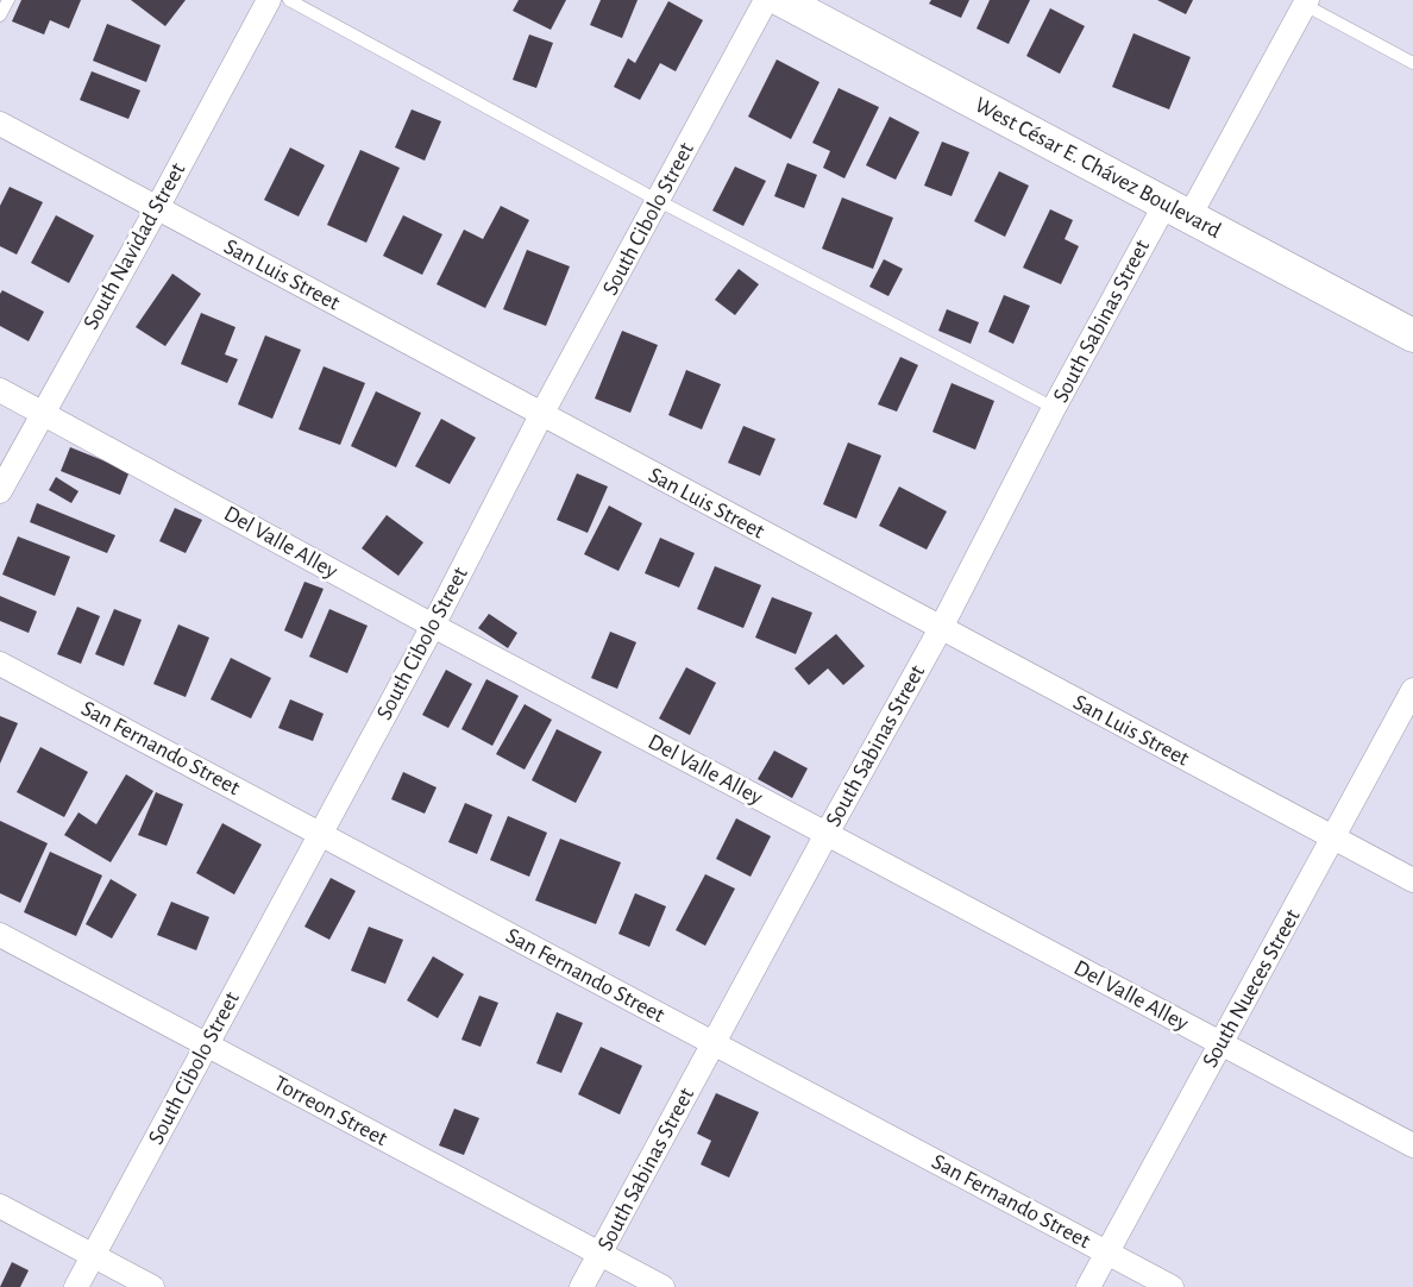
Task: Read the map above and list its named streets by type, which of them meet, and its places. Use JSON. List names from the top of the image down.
{
  "streets": {
    "street": [
      "West César E. Chávez Boulevard",
      "South Cibolo Street",
      "South Navidad Street",
      "San Luis Street",
      "South Sabinas Street",
      "Del Valle Alley",
      "San Fernando Street",
      "South Nueces Street",
      "Torreon Street"
    ]
  },
  "crossings": [
    ["West César E. Chávez Boulevard", "South Sabinas Street"],
    ["South Cibolo Street", "San Luis Street"],
    ["South Cibolo Street", "Del Valle Alley"],
    ["South Cibolo Street", "San Fernando Street"],
    ["South Cibolo Street", "Torreon Street"],
    ["South Navidad Street", "San Luis Street"],
    ["South Navidad Street", "Del Valle Alley"],
    ["San Luis Street", "South Sabinas Street"],
    ["San Luis Street", "South Nueces Street"],
    ["South Sabinas Street", "Del Valle Alley"],
    ["South Sabinas Street", "San Fernando Street"],
    ["South Sabinas Street", "Torreon Street"],
    ["Del Valle Alley", "South Nueces Street"],
    ["San Fernando Street", "South Nueces Street"]
  ]
}
